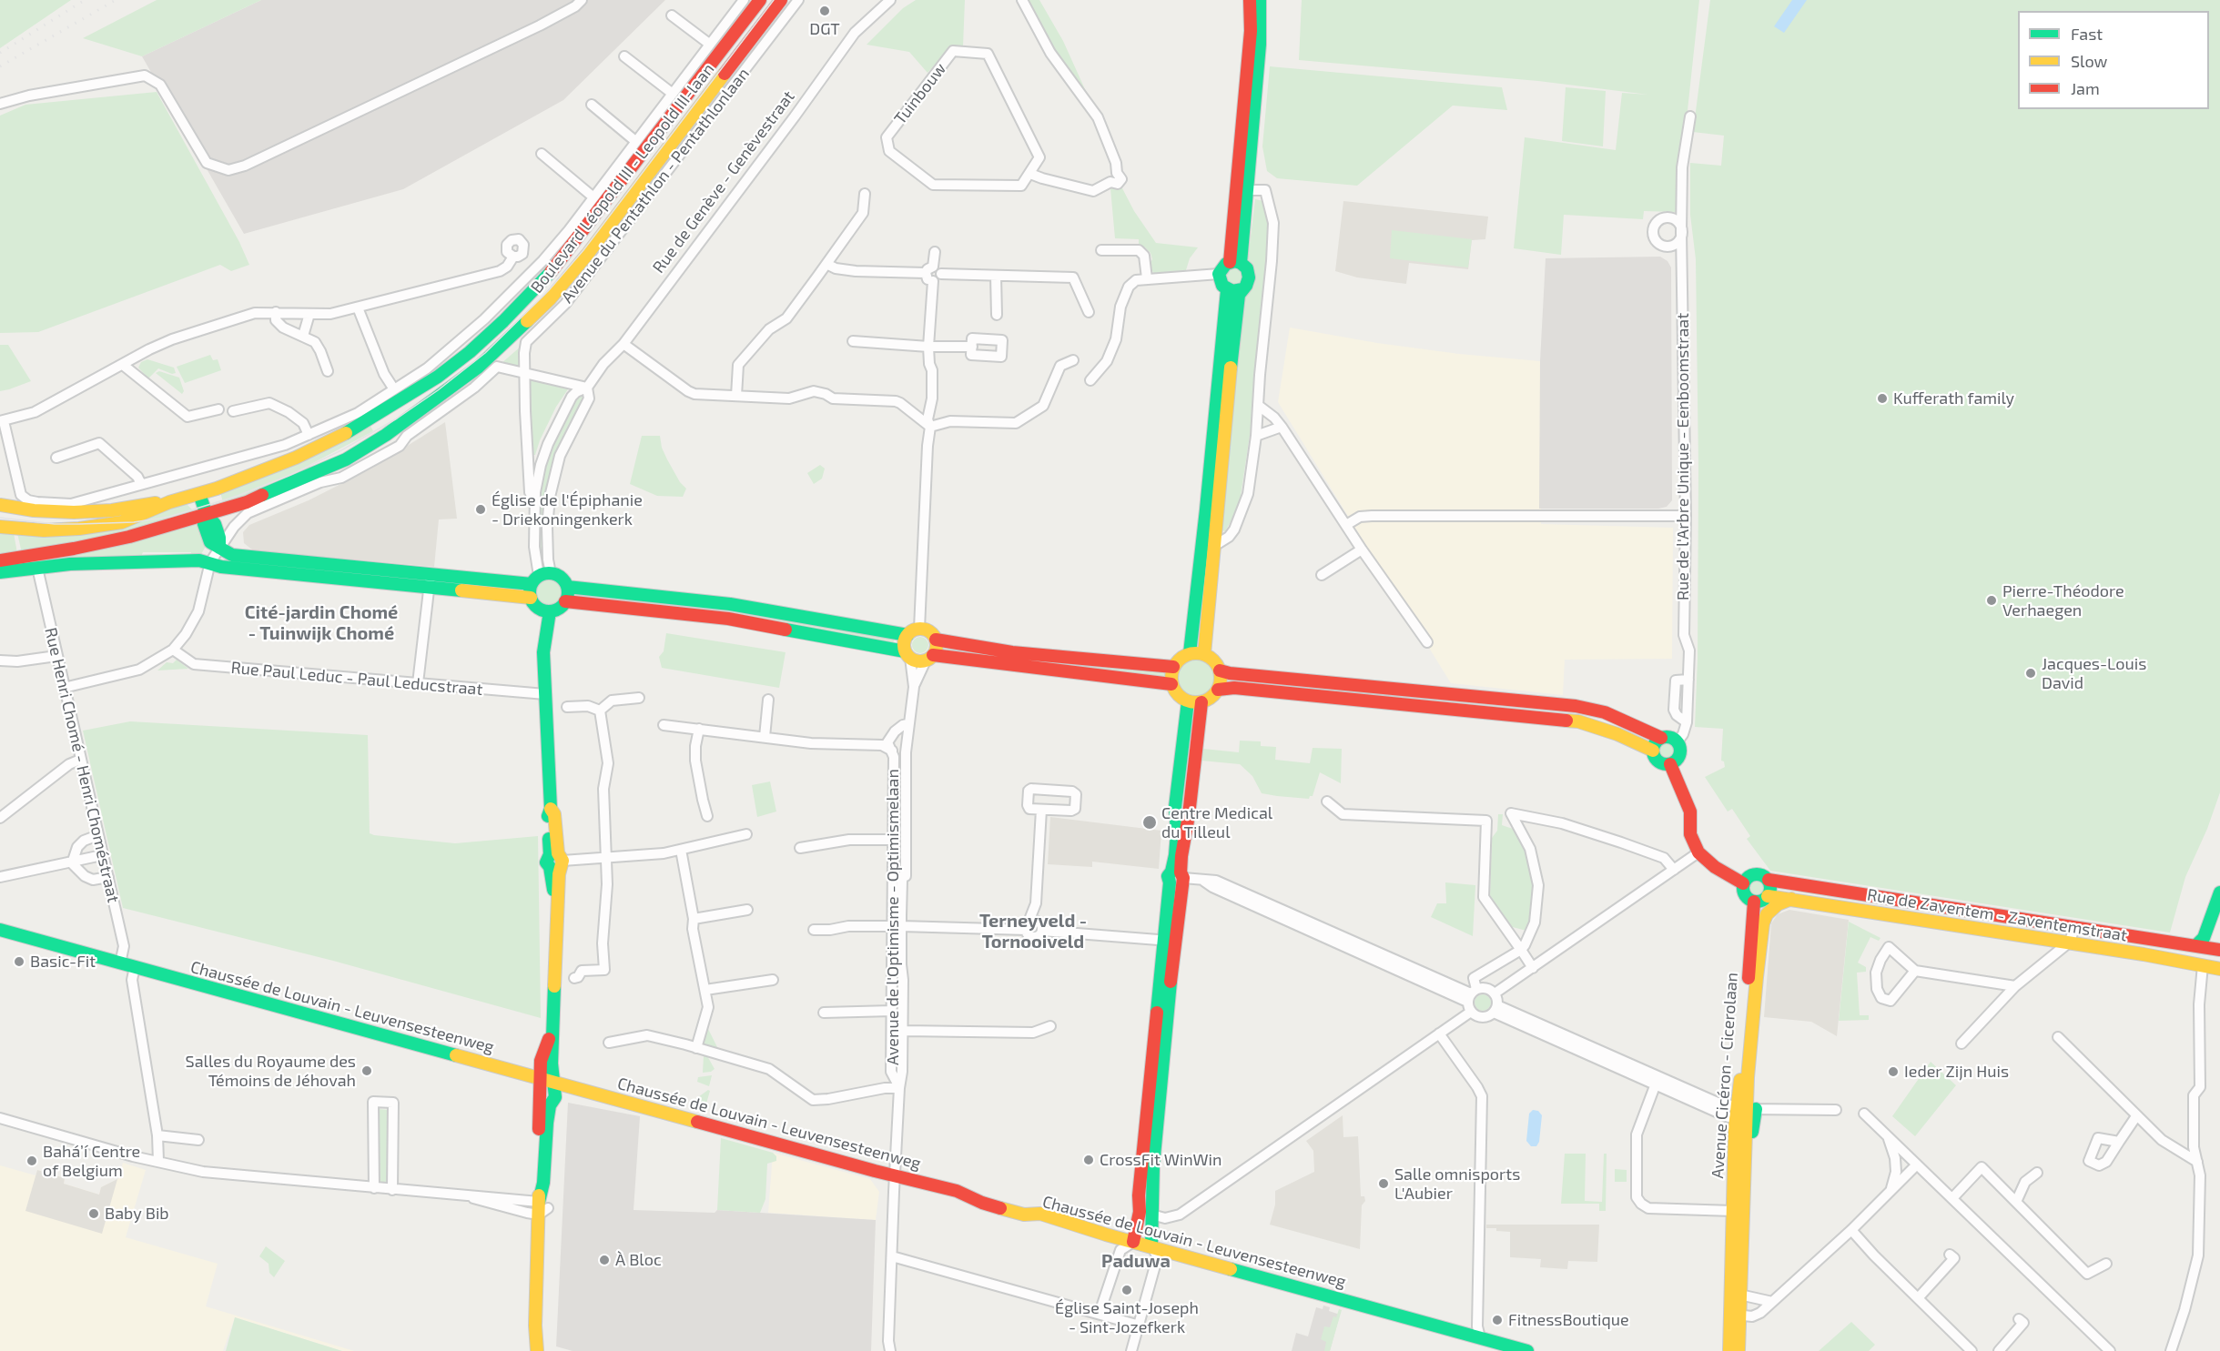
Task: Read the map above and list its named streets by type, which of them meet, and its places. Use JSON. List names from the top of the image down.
{
  "streets": {
    "street": [
      "Tuinbouw",
      "Boulevard Léopold III - Leopold III-laan",
      "Rue de Genève - Genèvestraat",
      "Avenue du Pentathlon - Pentathlonlaan",
      "Rue de l'Arbre Unique - Eenboomstraat",
      "Rue Paul Leduc - Paul Leducstraat",
      "Rue Henri Chomé - Henri Choméstraat",
      "Rue de Zaventem - Zaventemstraat",
      "Avenue de l'Optimisme - Optimismelaan",
      "Chaussée de Louvain - Leuvensesteenweg",
      "Avenue Cicéron - Cicerolaan"
    ]
  },
  "crossings": [
    ["Rue de Genève - Genèvestraat", "Avenue du Pentathlon - Pentathlonlaan"],
    ["Rue de Genève - Genèvestraat", "Rue Paul Leduc - Paul Leducstraat"],
    ["Rue de Genève - Genèvestraat", "Chaussée de Louvain - Leuvensesteenweg"],
    ["Rue Henri Chomé - Henri Choméstraat", "Chaussée de Louvain - Leuvensesteenweg"],
    ["Rue de Zaventem - Zaventemstraat", "Avenue Cicéron - Cicerolaan"],
    ["Avenue de l'Optimisme - Optimismelaan", "Chaussée de Louvain - Leuvensesteenweg"]
  ],
  "districts": ["Cité-jardin Chomé - Tuinwijk Chomé", "Terneyveld - Tornooiveld", "Paduwa"],
  "places": [
    "DGT",
    "Kufferath family",
    "Église de l'Épiphanie - Driekoningenkerk",
    "Pierre-Théodore Verhaegen",
    "Jacques-Louis David",
    "Centre Medical du Tilleul",
    "Basic-Fit",
    "Salles du Royaume des Témoins de Jéhovah",
    "Ieder Zijn Huis",
    "CrossFit WinWin",
    "Bahá’í Centre of Belgium",
    "Salle omnisports L'Aubier",
    "Baby Bib",
    "À Bloc",
    "Église Saint-Joseph - Sint-Jozefkerk",
    "FitnessBoutique"
  ],
  "legend": ["Fast", "Slow", "Jam"]
}
